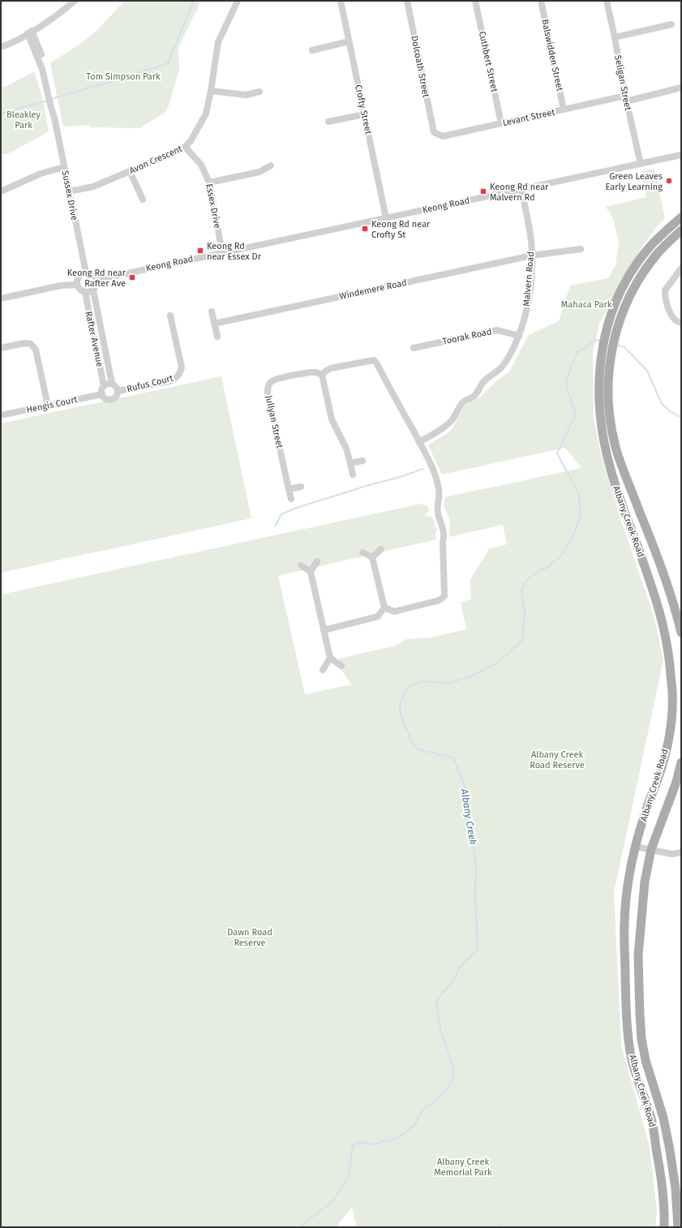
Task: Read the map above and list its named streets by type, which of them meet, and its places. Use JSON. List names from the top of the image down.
{
  "streets": {
    "main road": ["Albany Creek Road"],
    "street": [
      "Balswidden Street",
      "Cuthbert Street",
      "Dolcoath Street",
      "Seligan Street",
      "Crofty Street",
      "Levant Street",
      "Avon Crescent",
      "Sussex Drive",
      "Keong Road",
      "Essex Drive",
      "Malvern Road",
      "Windemere Road",
      "Toorak Road",
      "Rafter Avenue",
      "Rufus Court",
      "Hengis Court",
      "Jullyan Street"
    ]
  },
  "crossings": [
    ["Balswidden Street", "Levant Street"],
    ["Cuthbert Street", "Levant Street"],
    ["Dolcoath Street", "Levant Street"],
    ["Seligan Street", "Levant Street"],
    ["Seligan Street", "Keong Road"],
    ["Crofty Street", "Keong Road"],
    ["Avon Crescent", "Sussex Drive"],
    ["Avon Crescent", "Essex Drive"],
    ["Sussex Drive", "Keong Road"],
    ["Sussex Drive", "Rafter Avenue"],
    ["Keong Road", "Essex Drive"],
    ["Keong Road", "Malvern Road"],
    ["Keong Road", "Rafter Avenue"],
    ["Malvern Road", "Windemere Road"],
    ["Malvern Road", "Toorak Road"],
    ["Rafter Avenue", "Rufus Court"],
    ["Rafter Avenue", "Hengis Court"],
    ["Rufus Court", "Hengis Court"]
  ],
  "water": ["Albany Creek"],
  "parks": [
    "Tom Simpson Park",
    "Bleakley Park",
    "Mahaca Park",
    "Albany Creek Road Reserve",
    "Dawn Road Reserve",
    "Albany Creek Memorial Park"
  ],
  "places": {
    "other": ["Green Leaves Early Learning"],
    "transit": [
      "Keong Rd near Malvern Rd",
      "Keong Rd near Crofty St",
      "Keong Rd near Essex Dr",
      "Keong Rd near Rafter Ave"
    ]
  }
}
